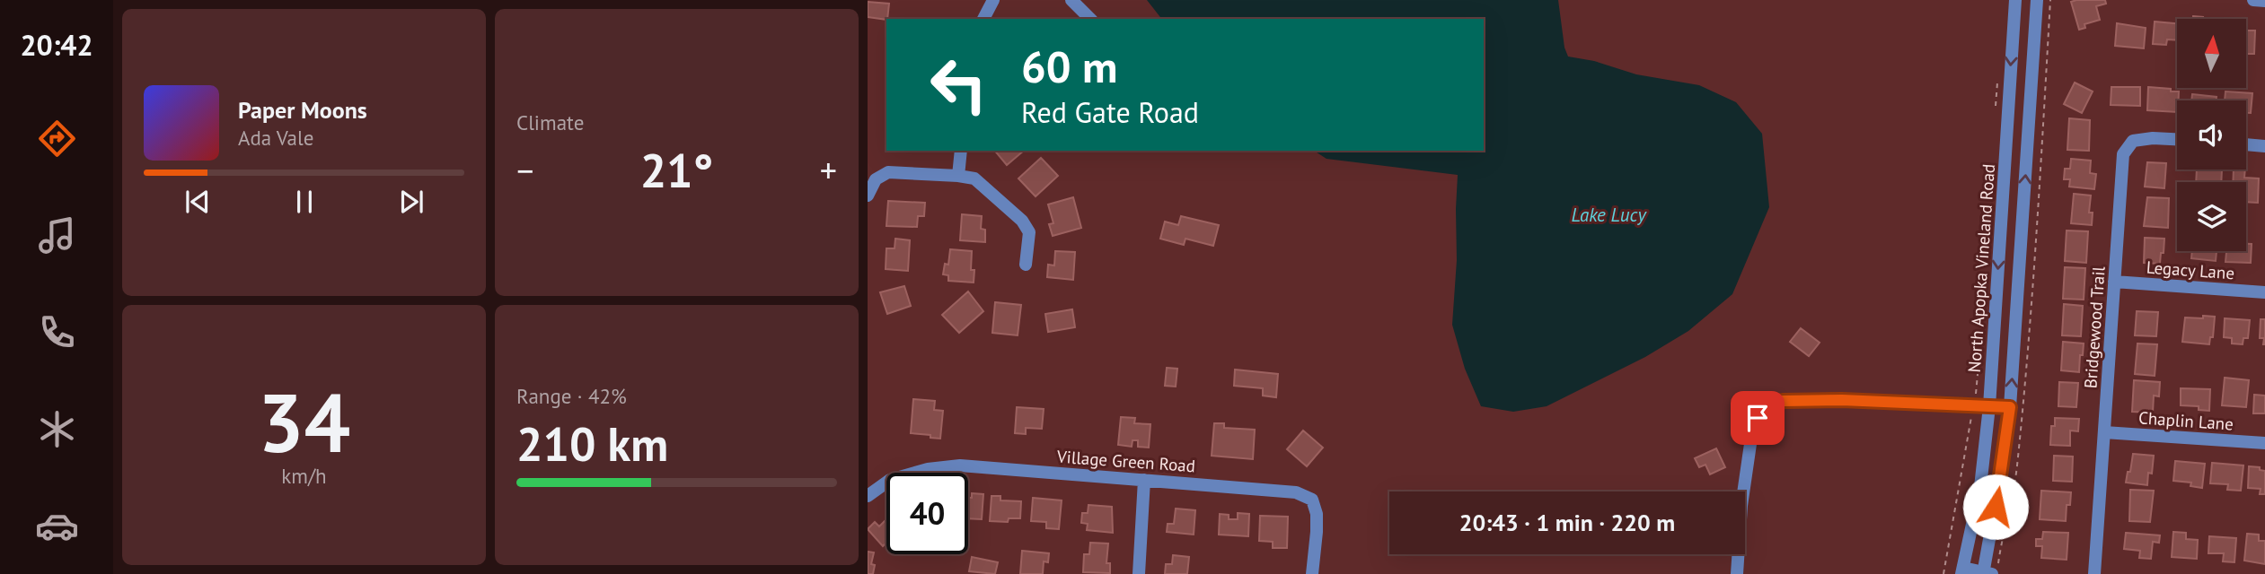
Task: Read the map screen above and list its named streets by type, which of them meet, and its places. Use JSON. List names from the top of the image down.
{
  "streets": {
    "street": [
      "North Apopka Vineland Road",
      "Legacy Lane",
      "Bridgewood Trail",
      "Chaplin Lane",
      "Village Green Road"
    ]
  },
  "crossings": [
    ["Legacy Lane", "Bridgewood Trail"],
    ["Bridgewood Trail", "Chaplin Lane"]
  ],
  "water": ["Lake Lucy"],
  "north": "top",
  "page": {
    "tabs": "20:42",
    "tile": [
      "Climate",
      ["34", "km/h"],
      ["Range · 42%", "210 km"]
    ],
    "turn": ["60 m", "Red Gate Road"],
    "song": ["Paper Moons", "Ada Vale"],
    "heat": ["−", "21°", "+"],
    "limit": "40",
    "trip": "20:43 · 1 min · 220 m"
  }
}
